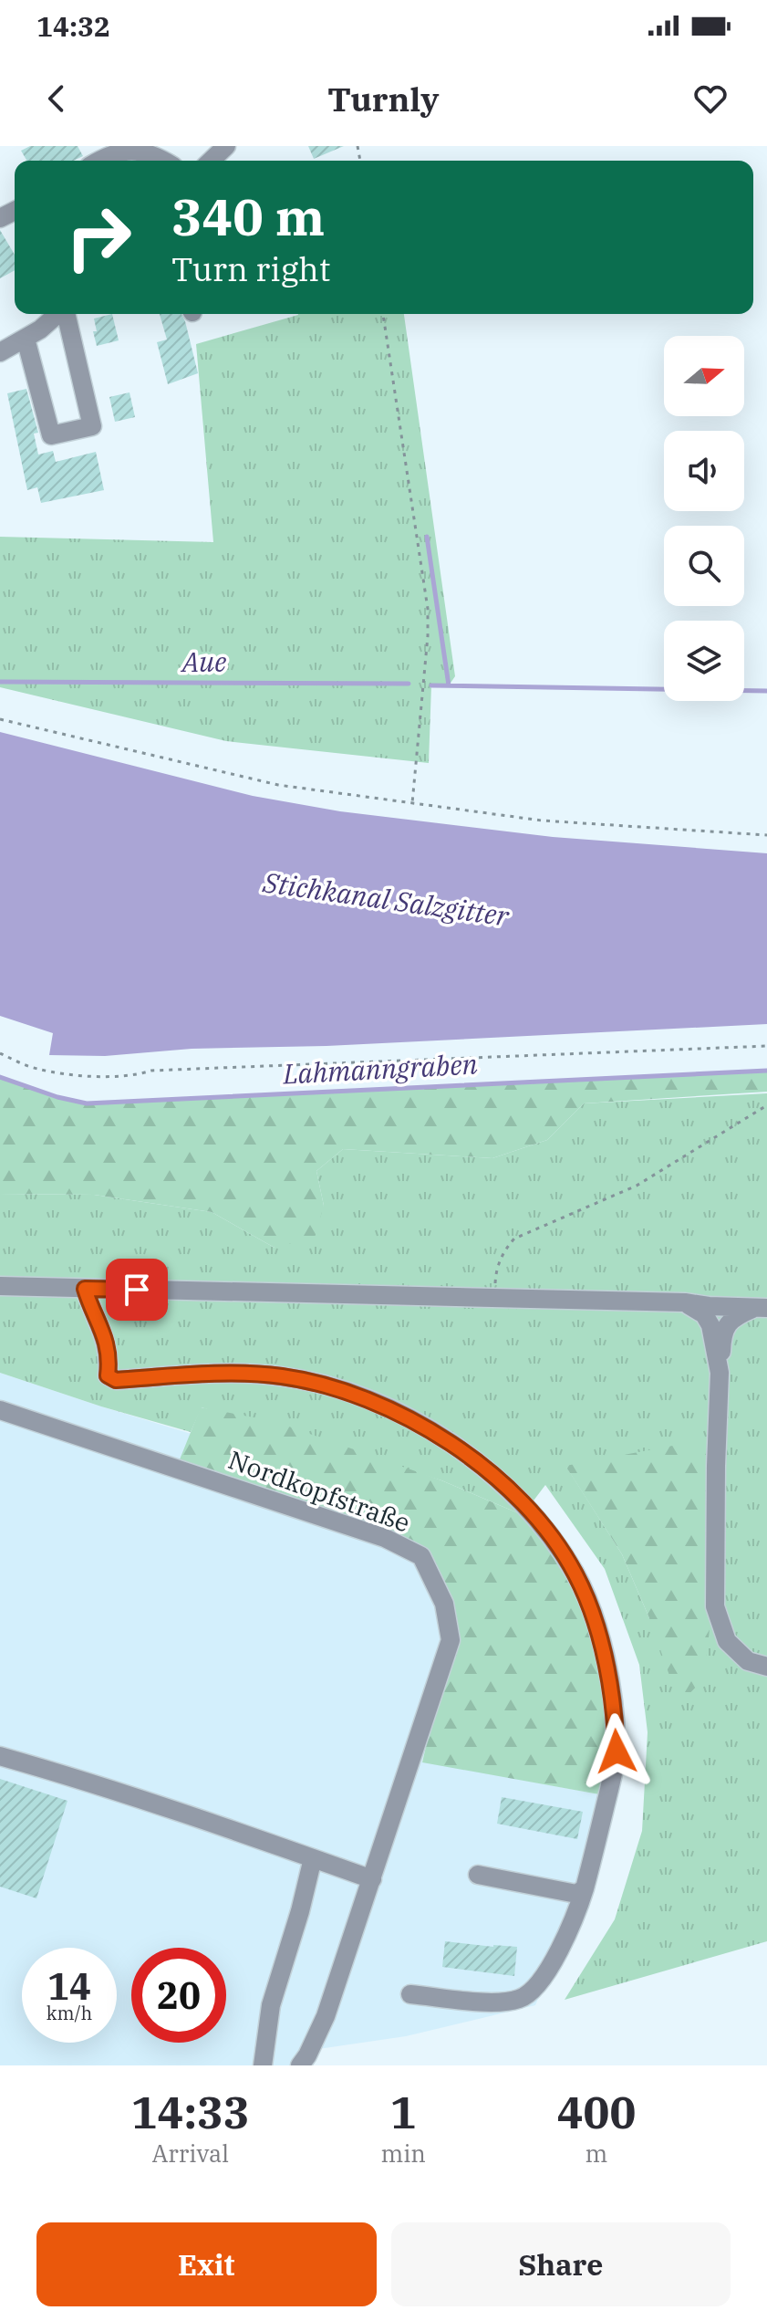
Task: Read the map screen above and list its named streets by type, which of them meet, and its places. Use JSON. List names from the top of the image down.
{
  "streets": {
    "street": ["Nordkopfstraße"]
  },
  "water": ["Aue", "Stichkanal Salzgitter", "Lahmanngraben"],
  "north": "right",
  "page": {
    "status": "14:32",
    "header": "Turnly",
    "turn": ["340 m", "Turn right"],
    "speed": "14 km/h",
    "limit": "20",
    "eta": [
      "14:33",
      "Arrival",
      "1",
      "min",
      "400",
      "m"
    ],
    "buttons": ["Exit", "Share"]
  }
}
